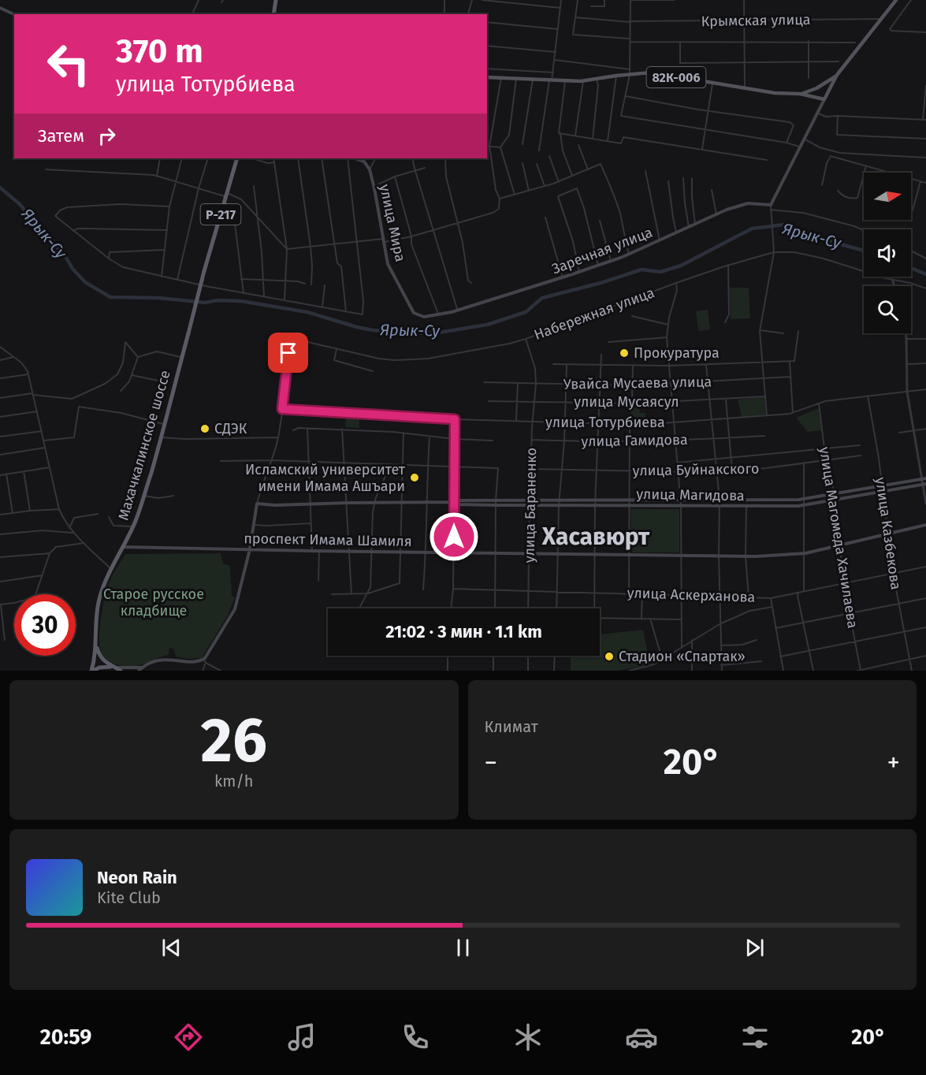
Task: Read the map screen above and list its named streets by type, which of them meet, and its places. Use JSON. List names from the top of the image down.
{
  "streets": {
    "highway": ["Р-217", "Махачкалинское шоссе"],
    "main road": [
      "82К-006",
      "улица Мира",
      "Заречная улица",
      "улица Магидова",
      "проспект Имама Шамиля"
    ],
    "street": [
      "Крымская улица",
      "Набережная улица",
      "Увайса Мусаева улица",
      "улица Мусаясул",
      "улица Тотурбиева",
      "улица Гамидова",
      "улица Буйнакского",
      "улица Бараненко",
      "улица Казбекова",
      "улица Магомеда Хачилаева",
      "улица Аскерханова"
    ]
  },
  "crossings": [
    ["Крымская улица", "82К-006"],
    ["Р-217", "Махачкалинское шоссе"],
    ["улица Мира", "Заречная улица"],
    ["Набережная улица", "улица Тотурбиева"],
    ["Набережная улица", "улица Бараненко"],
    ["Увайса Мусаева улица", "улица Бараненко"],
    ["улица Мусаясул", "улица Бараненко"],
    ["улица Тотурбиева", "улица Бараненко"],
    ["улица Тотурбиева", "улица Казбекова"],
    ["улица Тотурбиева", "улица Магомеда Хачилаева"],
    ["улица Гамидова", "улица Бараненко"],
    ["Махачкалинское шоссе", "проспект Имама Шамиля"],
    ["улица Буйнакского", "улица Бараненко"],
    ["улица Буйнакского", "улица Магомеда Хачилаева"],
    ["улица Магидова", "улица Бараненко"],
    ["улица Магидова", "улица Казбекова"],
    ["улица Магидова", "улица Магомеда Хачилаева"],
    ["улица Бараненко", "проспект Имама Шамиля"],
    ["улица Бараненко", "улица Аскерханова"],
    ["улица Казбекова", "проспект Имама Шамиля"],
    ["улица Казбекова", "улица Аскерханова"],
    ["улица Магомеда Хачилаева", "проспект Имама Шамиля"],
    ["улица Магомеда Хачилаева", "улица Аскерханова"]
  ],
  "districts": ["Хасавюрт"],
  "water": ["Ярык-Су"],
  "parks": ["Старое русское кладбище"],
  "places": [
    "Прокуратура",
    "СДЭК",
    "Исламский университет имени Имама Ашъари",
    "Стадион «Спартак»"
  ],
  "north": "right",
  "page": {
    "turn": ["370 m", "улица Тотурбиева"],
    "then": "Затем",
    "limit": "30",
    "trip": "21:02 · 3 мин · 1.1 km",
    "tile": [
      ["26", "km/h"],
      "Климат"
    ],
    "heat": ["−", "20°", "+"],
    "song": ["Neon Rain", "Kite Club"],
    "tabs": ["20:59", "20°"]
  }
}
